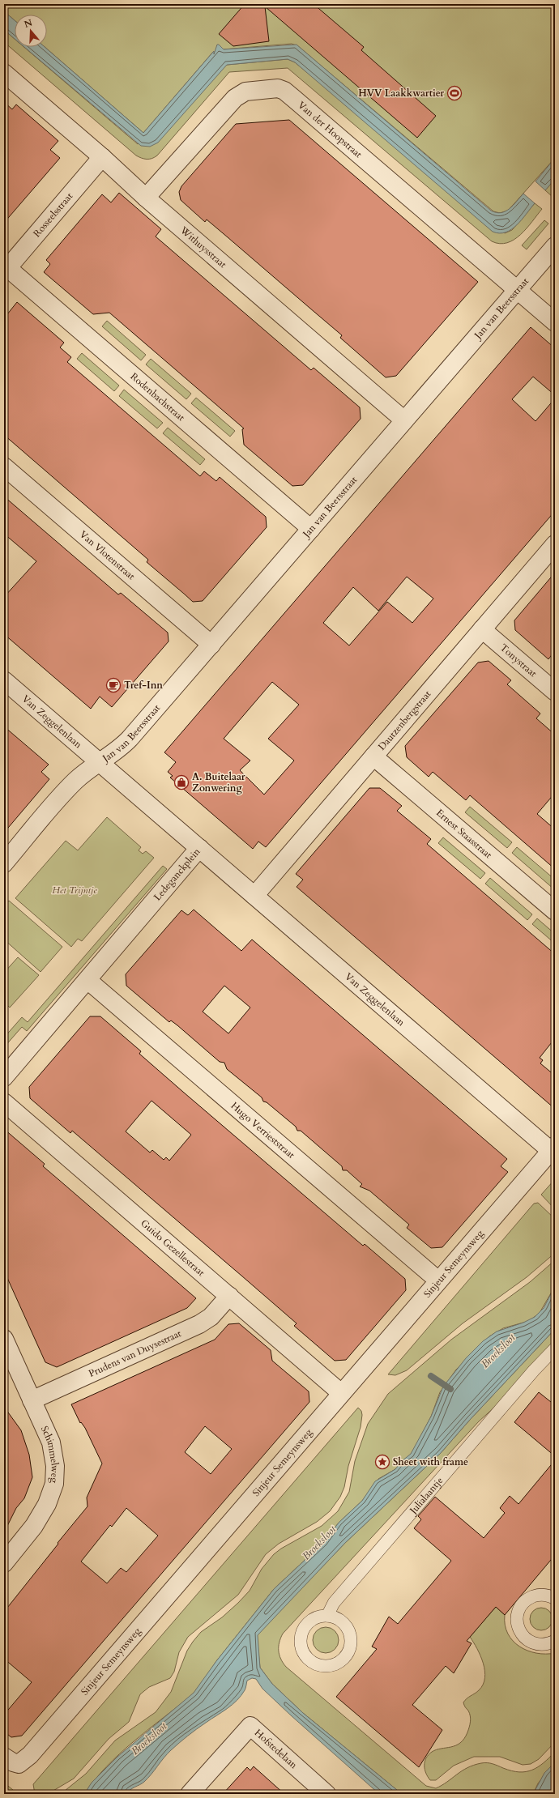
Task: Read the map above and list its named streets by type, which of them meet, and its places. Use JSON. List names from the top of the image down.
{
  "streets": {
    "street": [
      "Van der Hoopstraat",
      "Rosseelsstraat",
      "Withuysstraat",
      "Jan van Beersstraat",
      "Rodenbachstraat",
      "Van Vlotenstraat",
      "Tonystraat",
      "Dautzenbergstraat",
      "Van Zeggelenlaan",
      "Ernest Staasstraat",
      "Ledeganckplein",
      "Hugo Verrieststraat",
      "Guido Gezellestraat",
      "Sinjeur Semeynsweg",
      "Prudens van Duysestraat",
      "Schimmelweg",
      "Hofstedelaan"
    ],
    "lane": ["Julialaantje"]
  },
  "crossings": [
    ["Van der Hoopstraat", "Withuysstraat"],
    ["Van der Hoopstraat", "Jan van Beersstraat"],
    ["Rosseelsstraat", "Withuysstraat"],
    ["Rosseelsstraat", "Rodenbachstraat"],
    ["Withuysstraat", "Jan van Beersstraat"],
    ["Jan van Beersstraat", "Rodenbachstraat"],
    ["Jan van Beersstraat", "Van Vlotenstraat"],
    ["Jan van Beersstraat", "Van Zeggelenlaan"],
    ["Jan van Beersstraat", "Ledeganckplein"],
    ["Tonystraat", "Dautzenbergstraat"],
    ["Dautzenbergstraat", "Van Zeggelenlaan"],
    ["Dautzenbergstraat", "Ernest Staasstraat"],
    ["Van Zeggelenlaan", "Ledeganckplein"],
    ["Van Zeggelenlaan", "Sinjeur Semeynsweg"],
    ["Ledeganckplein", "Hugo Verrieststraat"],
    ["Hugo Verrieststraat", "Sinjeur Semeynsweg"],
    ["Guido Gezellestraat", "Sinjeur Semeynsweg"],
    ["Guido Gezellestraat", "Prudens van Duysestraat"],
    ["Prudens van Duysestraat", "Schimmelweg"]
  ],
  "water": ["Broeksloot"],
  "parks": ["Het Trijntje"],
  "places": {
    "sports": ["HVV Laakkwartier"],
    "cafe": ["Tref-Inn"],
    "shop": ["A. Buitelaar Zonwering"],
    "place": ["Sheet with frame"]
  },
  "north": "top"
}
